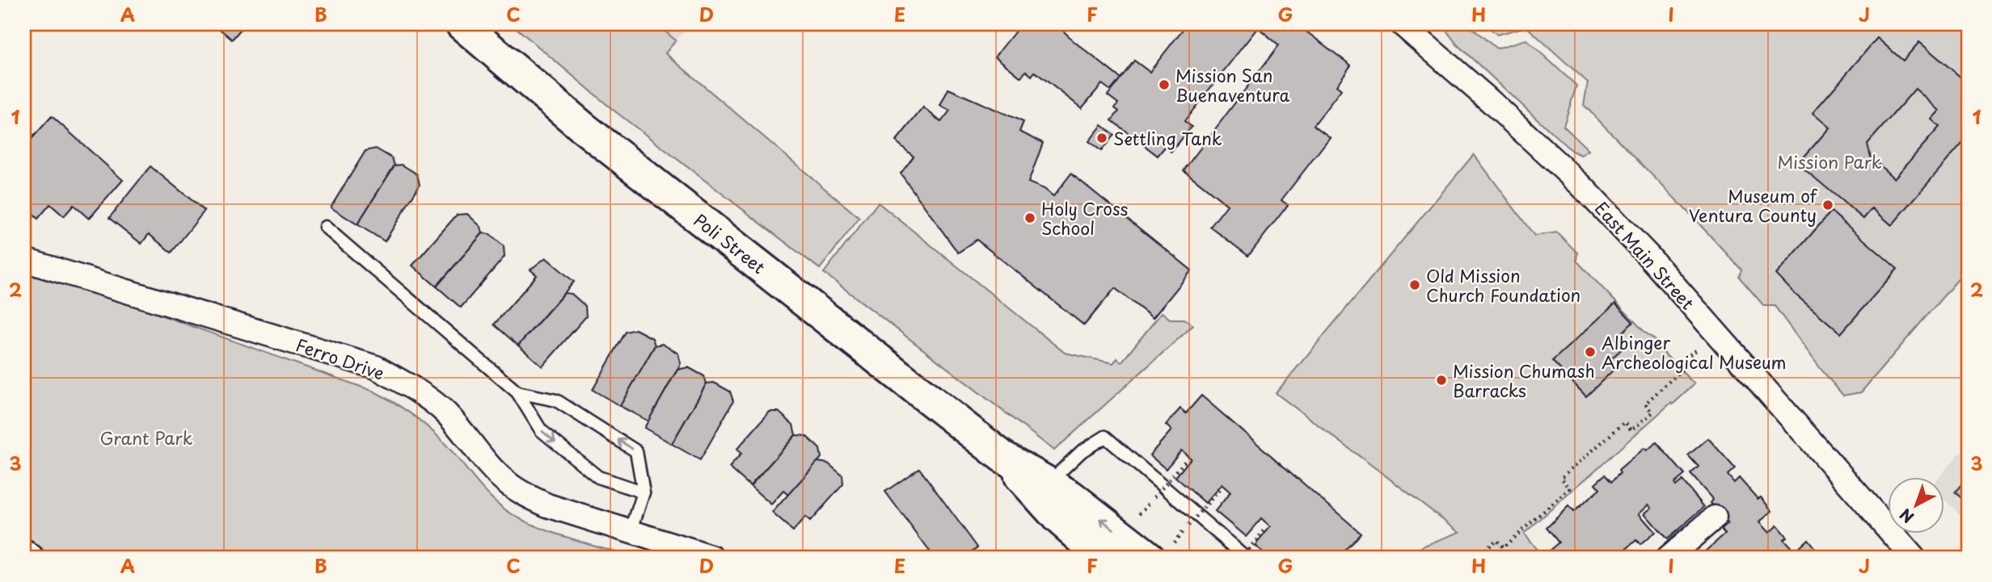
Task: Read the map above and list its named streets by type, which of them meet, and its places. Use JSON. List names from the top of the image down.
{
  "streets": {
    "main road": ["Poli Street"],
    "street": ["East Main Street", "Ferro Drive"]
  },
  "parks": ["Mission Park", "Grant Park"],
  "places": [
    "Mission San Buenaventura",
    "Settling Tank",
    "Museum of Ventura County",
    "Holy Cross School",
    "Old Mission Church Foundation",
    "Albinger Archeological Museum",
    "Mission Chumash Barracks"
  ],
  "north": "bottom left",
  "grid": {
    "columns": [
      "A",
      "B",
      "C",
      "D",
      "E",
      "F",
      "G",
      "H",
      "I",
      "J"
    ],
    "rows": ["1", "2", "3"]
  }
}
